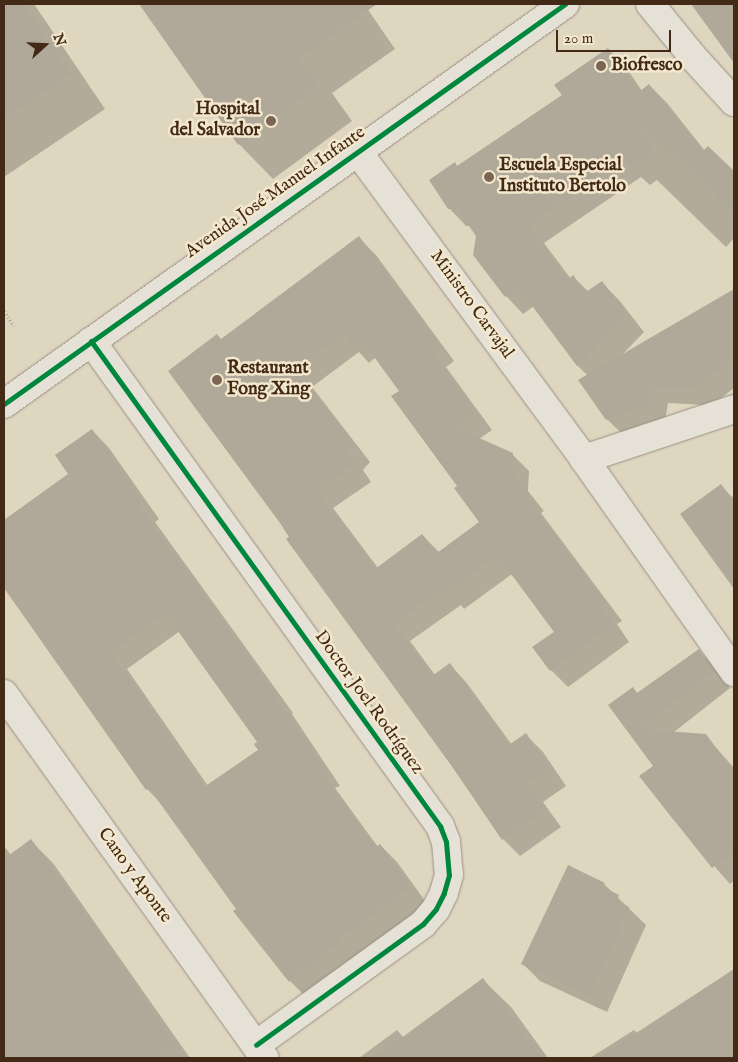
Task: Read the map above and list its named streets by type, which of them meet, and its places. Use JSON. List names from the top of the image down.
{
  "streets": {
    "street": [
      "Avenida José Manuel Infante",
      "Ministro Carvajal",
      "Doctor Joel Rodríguez",
      "Cano y Aponte"
    ]
  },
  "crossings": [
    ["Avenida José Manuel Infante", "Ministro Carvajal"],
    ["Avenida José Manuel Infante", "Doctor Joel Rodríguez"],
    ["Doctor Joel Rodríguez", "Cano y Aponte"]
  ],
  "places": [
    "Biofresco",
    "Hospital del Salvador",
    "Escuela Especial Instituto Bertolo",
    "Restaurant Fong Xing"
  ],
  "scale_bar": "20 m",
  "north": "right"
}
